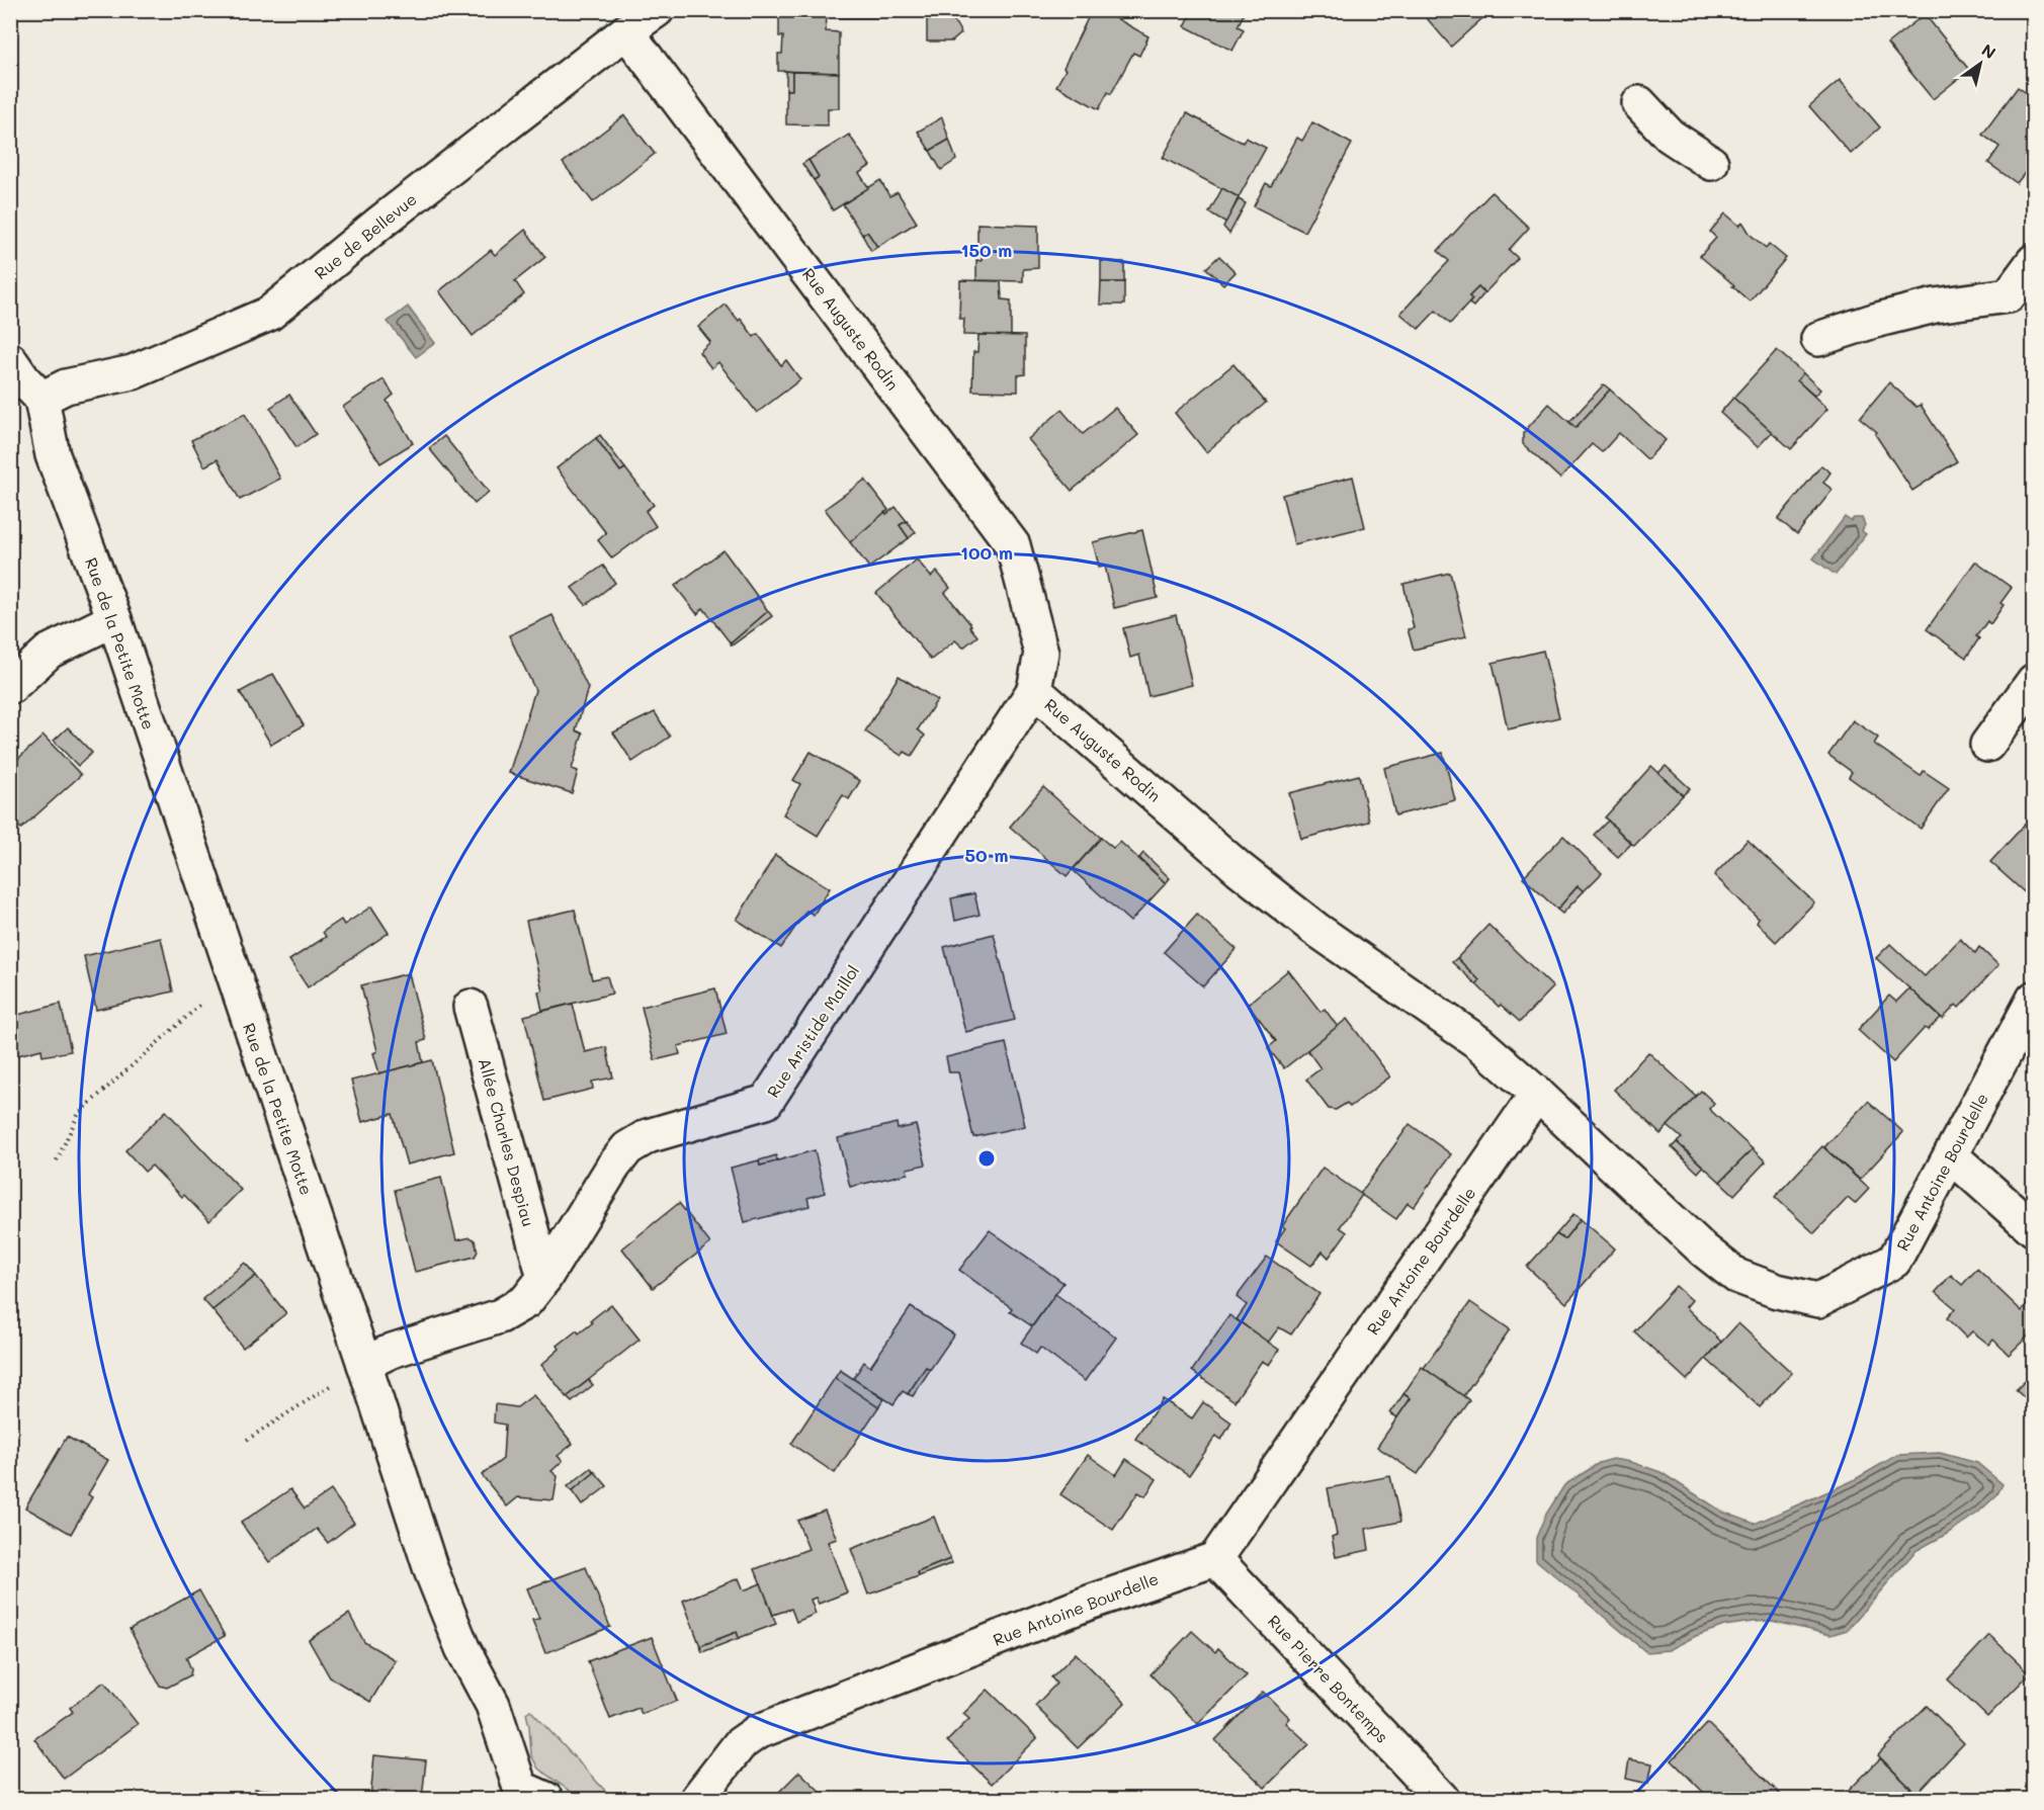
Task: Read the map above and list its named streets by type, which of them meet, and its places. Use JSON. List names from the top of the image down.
{
  "streets": {
    "street": [
      "Rue de Bellevue",
      "Rue Auguste Rodin",
      "Rue de la Petite Motte",
      "Rue Aristide Maillol",
      "Allée Charles Despiau",
      "Rue Antoine Bourdelle",
      "Rue Pierre Bontemps"
    ]
  },
  "crossings": [
    ["Rue de Bellevue", "Rue Auguste Rodin"],
    ["Rue de Bellevue", "Rue de la Petite Motte"],
    ["Rue Auguste Rodin", "Rue Aristide Maillol"],
    ["Rue Auguste Rodin", "Rue Antoine Bourdelle"],
    ["Rue de la Petite Motte", "Rue Aristide Maillol"],
    ["Rue Aristide Maillol", "Allée Charles Despiau"],
    ["Rue Antoine Bourdelle", "Rue Pierre Bontemps"]
  ],
  "north": "top right",
  "rings": ["150 m", "100 m", "50 m"]
}
